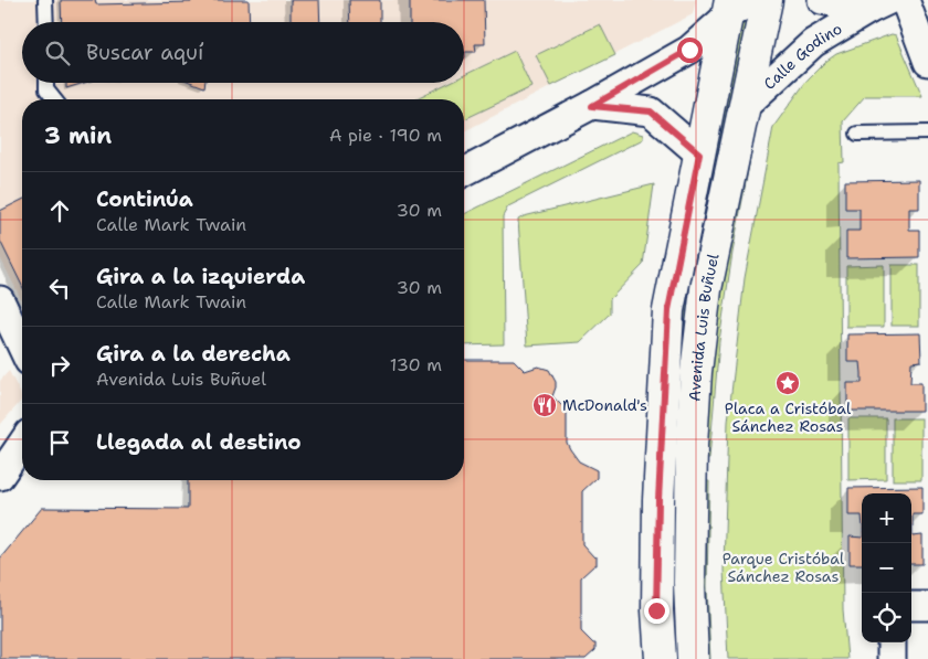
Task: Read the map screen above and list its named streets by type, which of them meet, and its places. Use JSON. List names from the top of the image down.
{
  "streets": {
    "main road": ["Avenida Luis Buñuel"],
    "street": ["Calle Godino"]
  },
  "crossings": [
    ["Calle Godino", "Avenida Luis Buñuel"]
  ],
  "parks": ["Parque Cristóbal Sánchez Rosas"],
  "places": {
    "place": ["Placa a Cristóbal Sánchez Rosas"],
    "restaurant": ["McDonald's"]
  },
  "page": {
    "search": "Buscar aquí",
    "heading": ["3 min", "A pie · 190 m"],
    "list": [
      ["Continúa", "Calle Mark Twain", "30 m"],
      ["Gira a la izquierda", "Calle Mark Twain", "30 m"],
      ["Gira a la derecha", "Avenida Luis Buñuel", "130 m"],
      "Llegada al destino"
    ],
    "map_buttons": ["+", "−"]
  }
}
